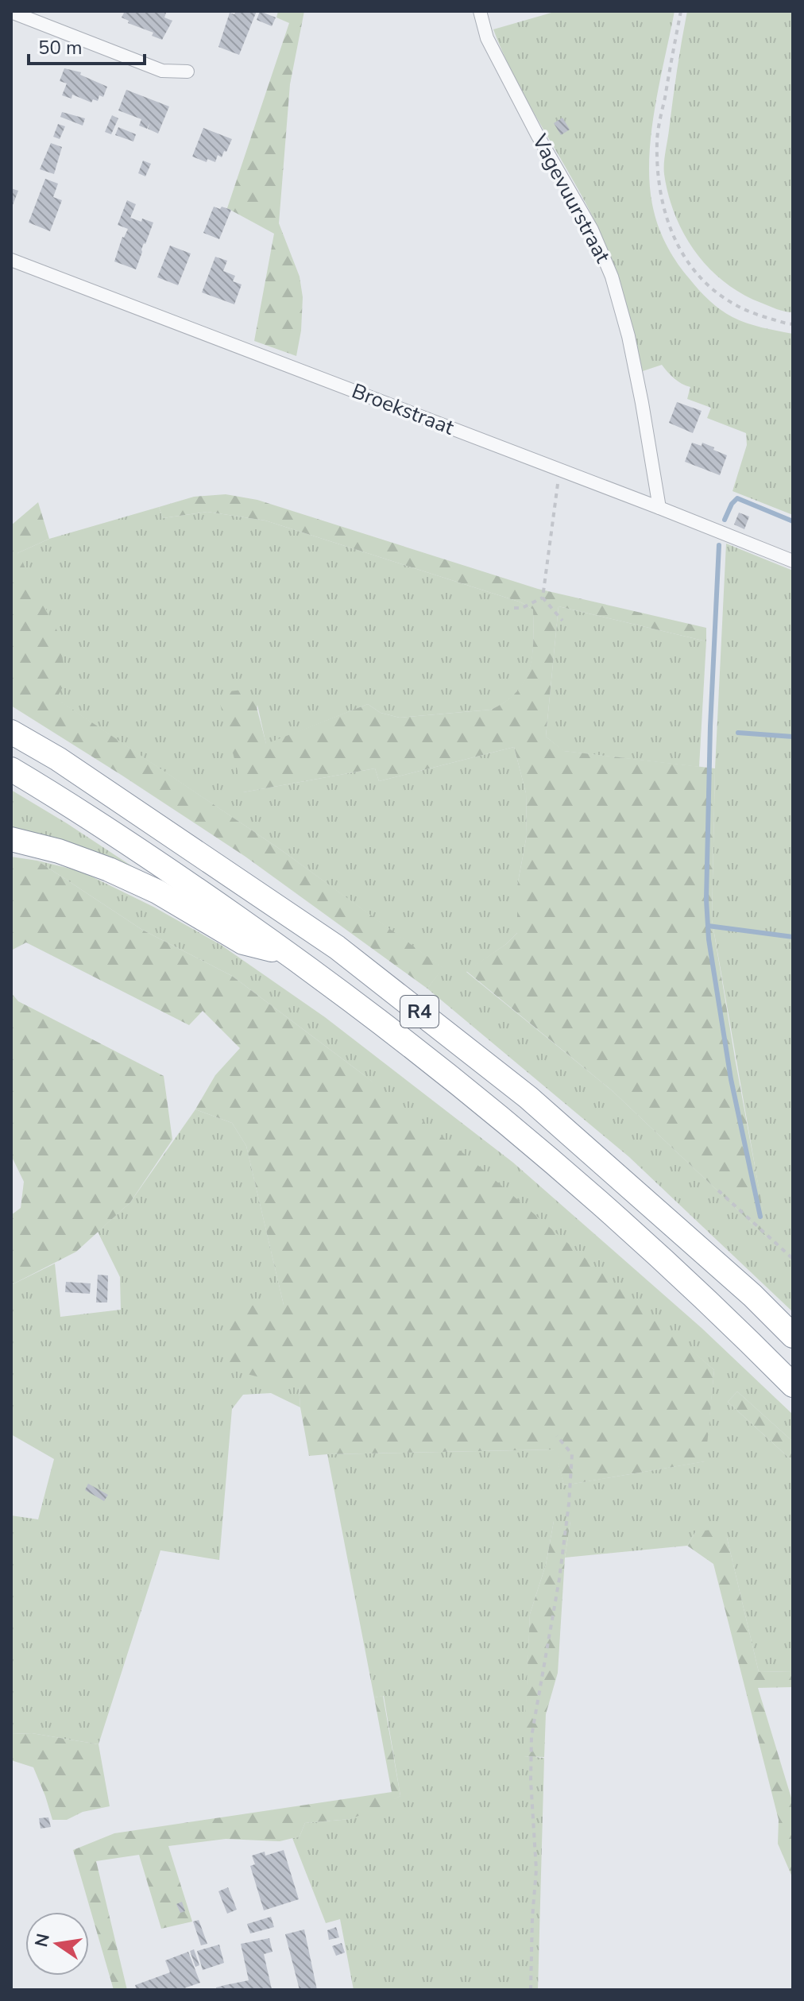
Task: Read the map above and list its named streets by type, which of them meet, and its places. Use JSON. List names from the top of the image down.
{
  "streets": {
    "highway": ["R4"],
    "street": ["Vagevuurstraat", "Broekstraat"]
  },
  "crossings": [
    ["Vagevuurstraat", "Broekstraat"]
  ],
  "scale_bar": "50 m",
  "north": "left"
}
